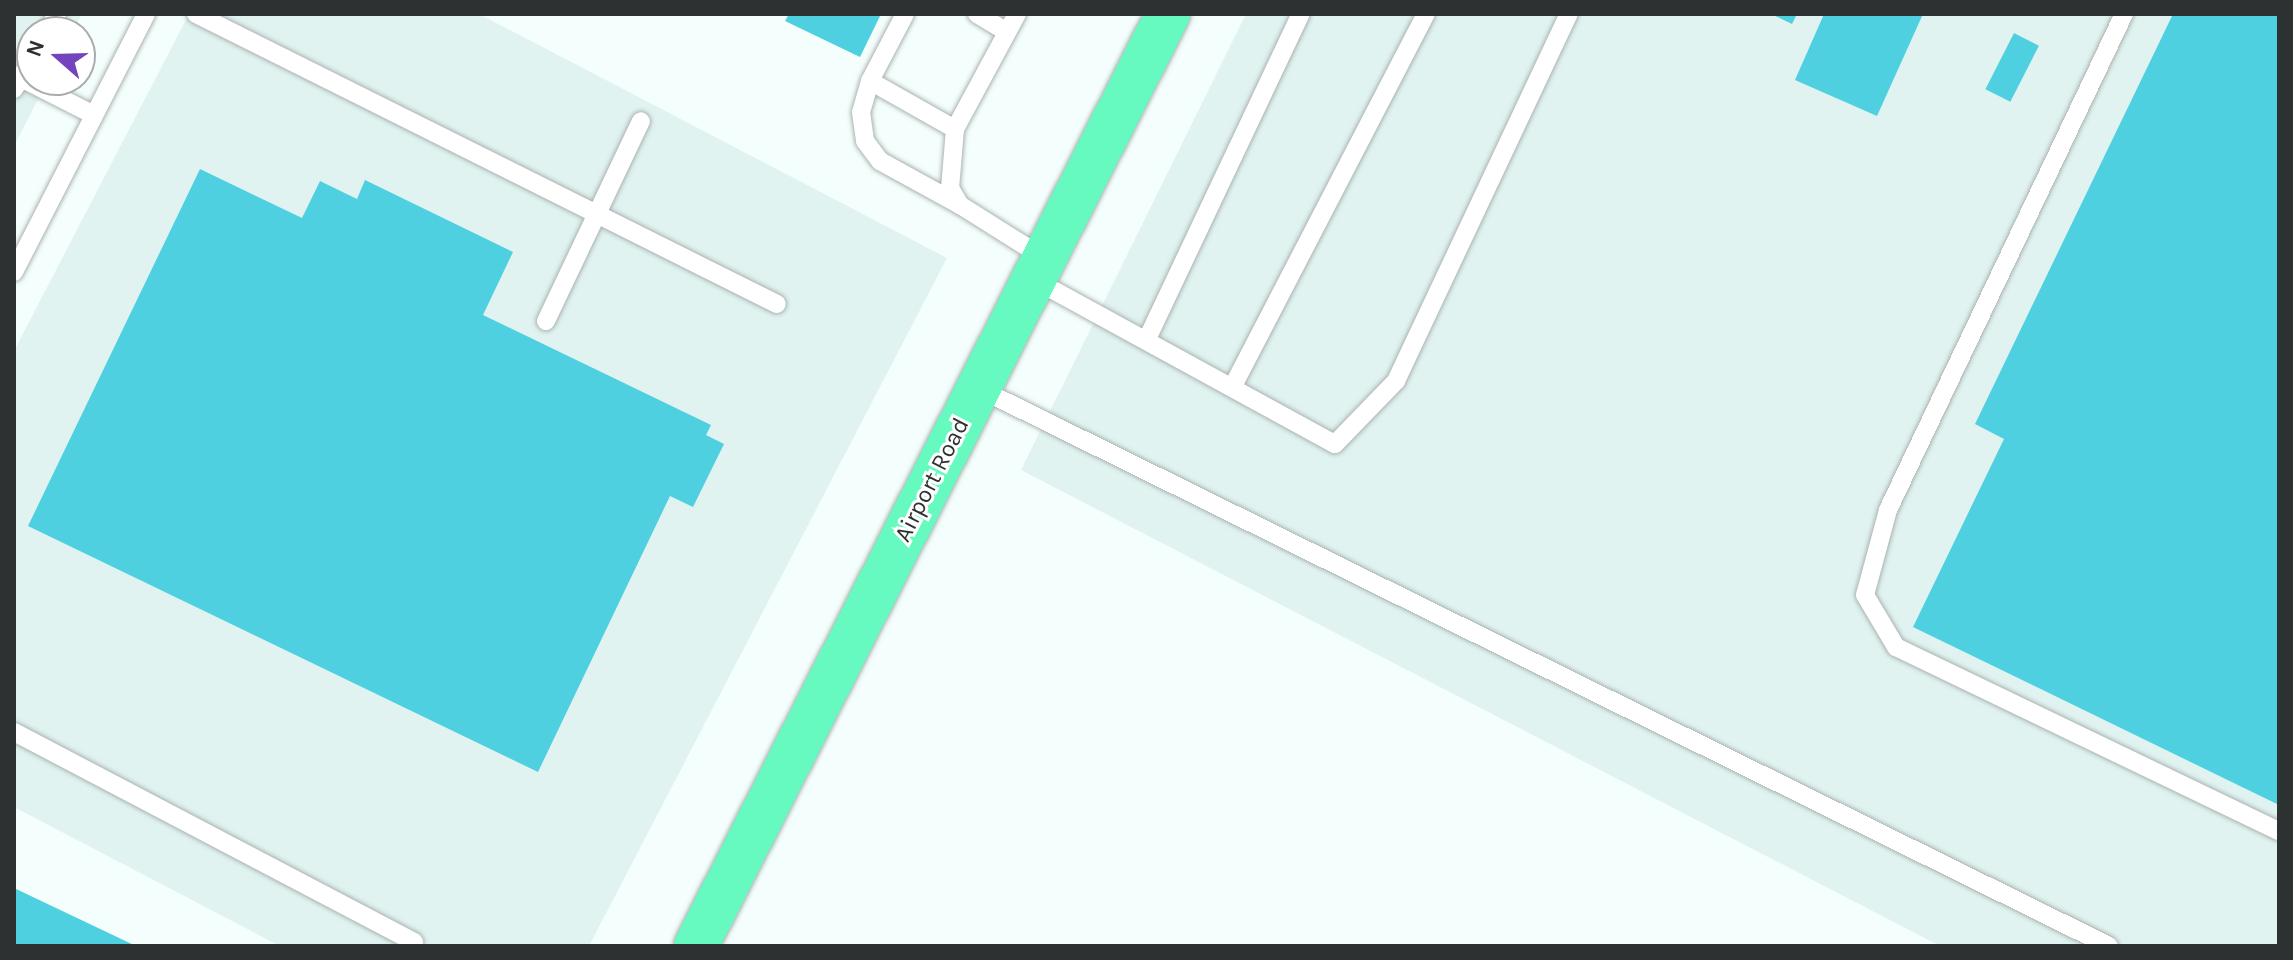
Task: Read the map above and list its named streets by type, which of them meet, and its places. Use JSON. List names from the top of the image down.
{
  "streets": {
    "highway": ["Airport Road"]
  },
  "north": "left"
}
